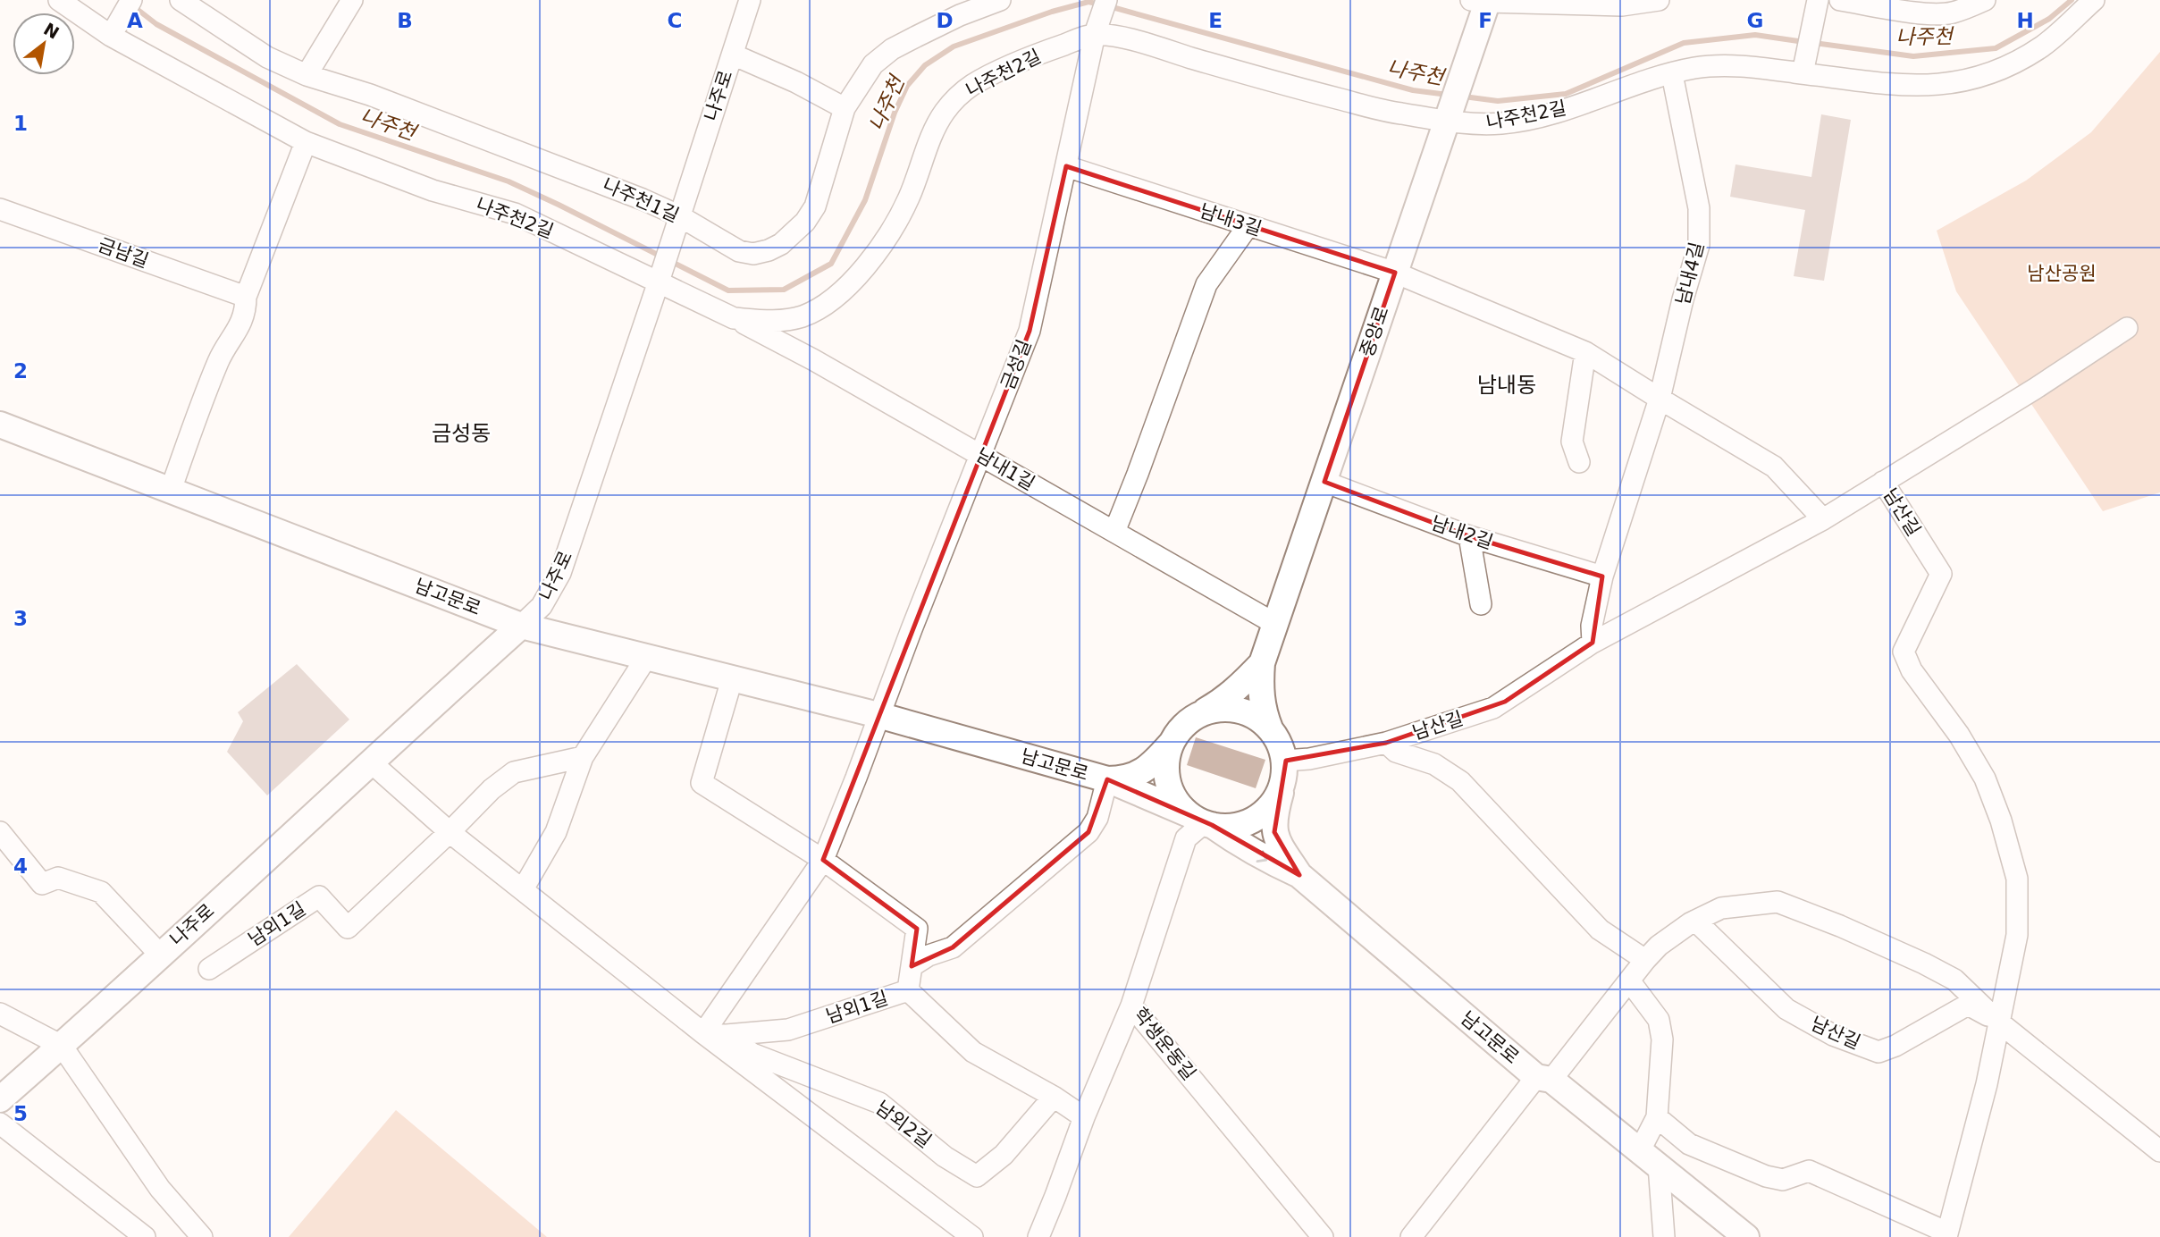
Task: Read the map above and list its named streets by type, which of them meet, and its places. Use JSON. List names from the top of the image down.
{
  "streets": {
    "street": [
      "나주천2길",
      "나주로",
      "나주천1길",
      "남내3길",
      "금남길",
      "남내4길",
      "중앙로",
      "금성길",
      "남내1길",
      "남산길",
      "남내2길",
      "남고문로",
      "남외1길",
      "학생운동길",
      "남외2길"
    ]
  },
  "crossings": [
    ["나주천2길", "나주로"],
    ["나주천2길", "남내4길"],
    ["나주천2길", "중앙로"],
    ["나주천2길", "금성길"],
    ["나주천2길", "남내1길"],
    ["나주로", "나주천1길"],
    ["나주로", "남고문로"],
    ["남내3길", "중앙로"],
    ["남내3길", "금성길"],
    ["남내4길", "남산길"],
    ["남내4길", "남내2길"],
    ["중앙로", "남내1길"],
    ["중앙로", "남내2길"],
    ["금성길", "남내1길"],
    ["금성길", "남고문로"],
    ["남산길", "남고문로"],
    ["남산길", "학생운동길"],
    ["남고문로", "남외1길"],
    ["남외1길", "남외2길"]
  ],
  "districts": ["남내동", "금성동"],
  "water": ["나주천"],
  "parks": ["남산공원"],
  "north": "top right",
  "grid": {
    "columns": [
      "A",
      "B",
      "C",
      "D",
      "E",
      "F",
      "G",
      "H"
    ],
    "rows": [
      "1",
      "2",
      "3",
      "4",
      "5"
    ]
  }
}
